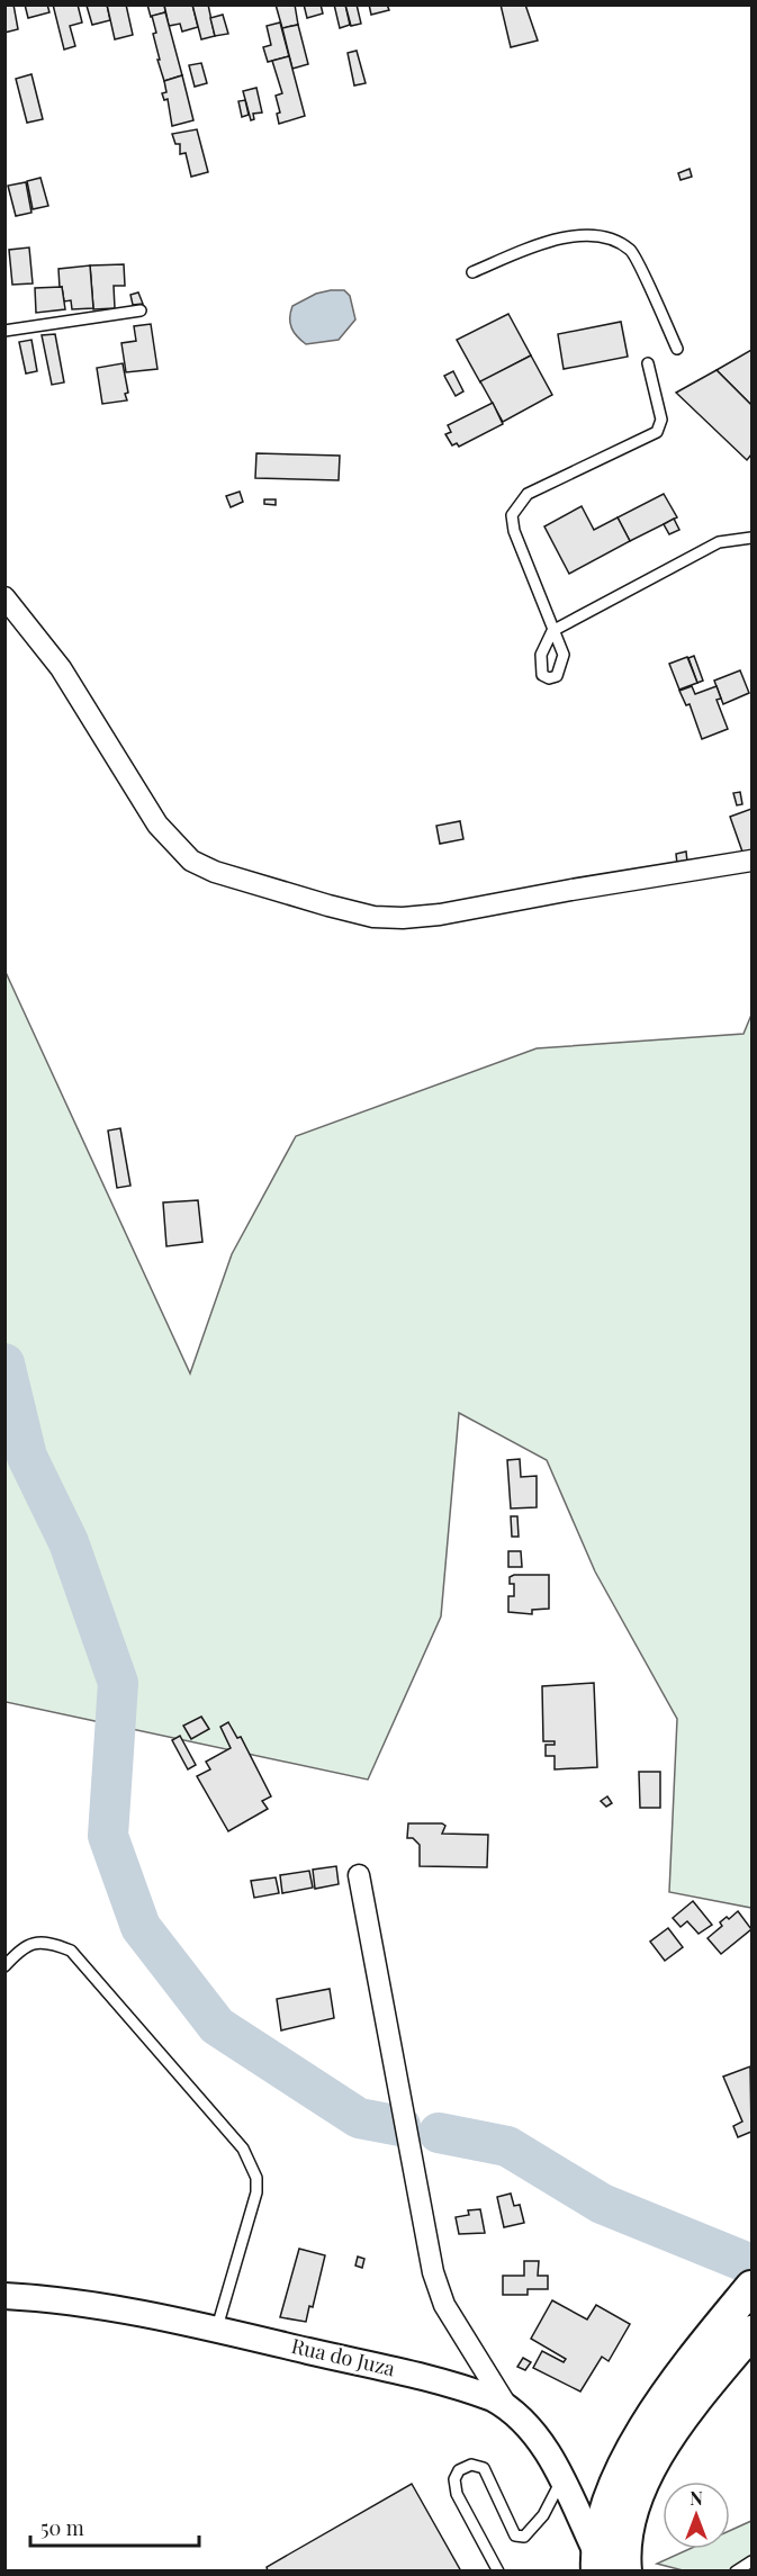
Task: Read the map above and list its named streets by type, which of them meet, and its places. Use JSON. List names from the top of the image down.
{
  "streets": {
    "street": ["Rua do Juza"]
  },
  "scale_bar": "50 m",
  "north": "top"
}
